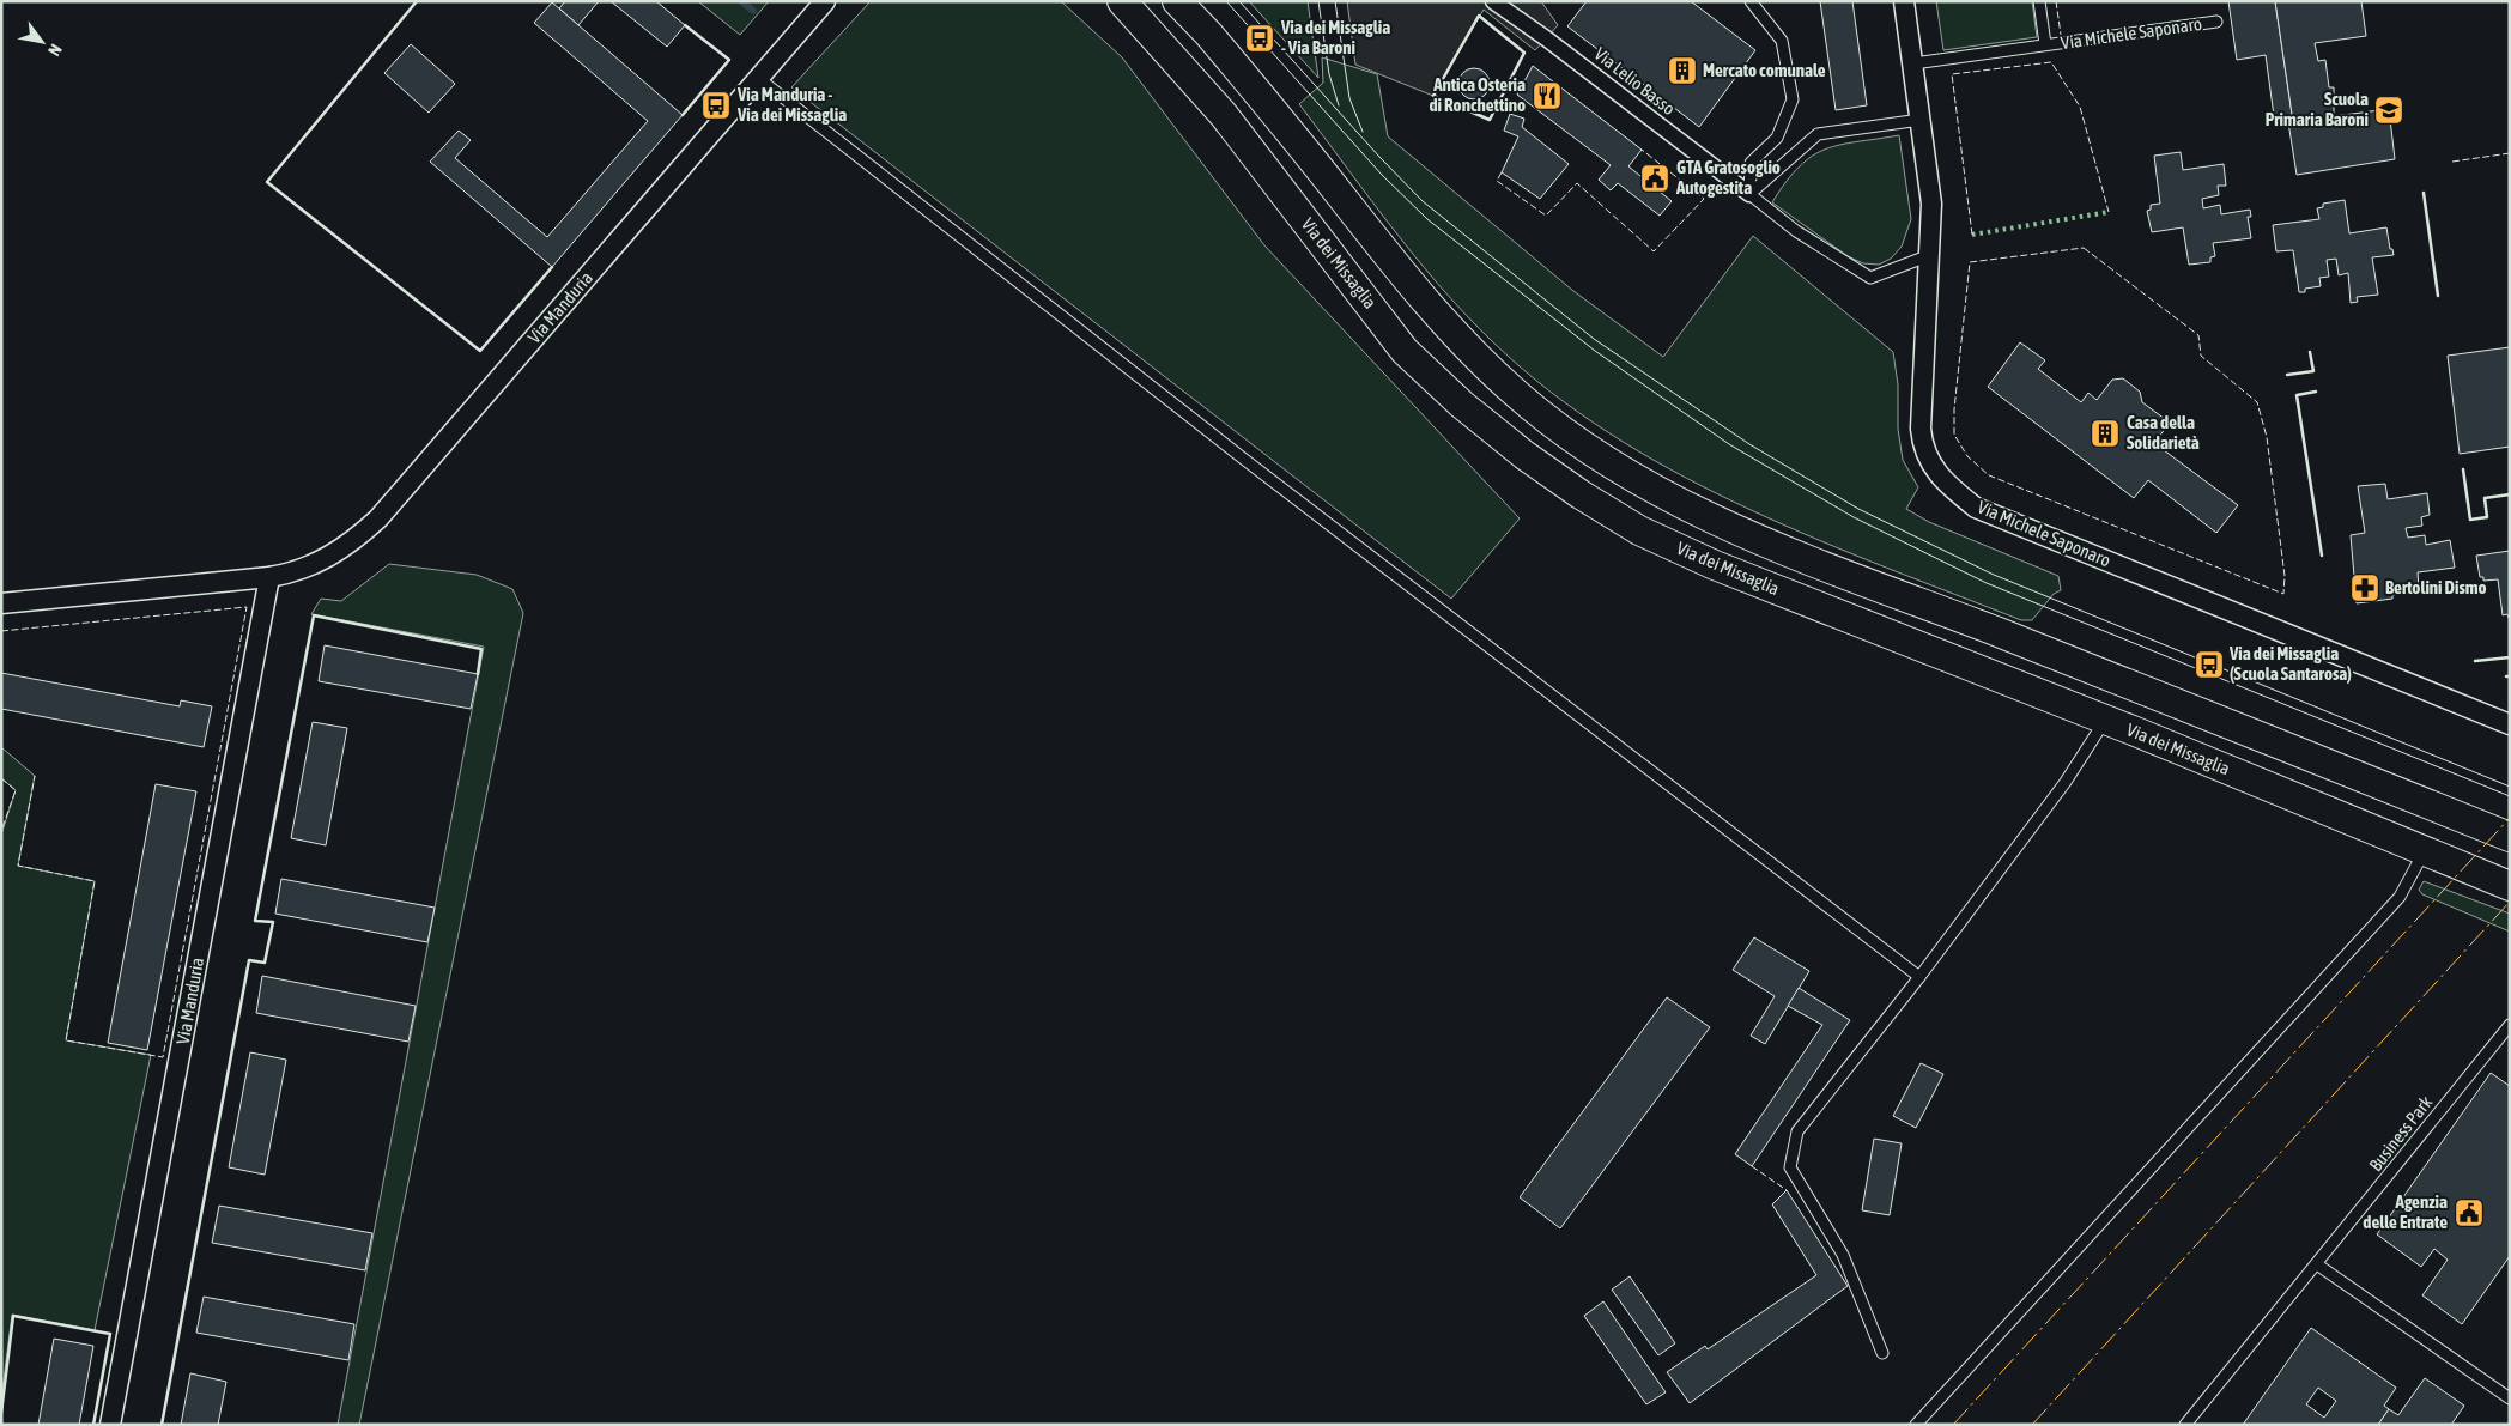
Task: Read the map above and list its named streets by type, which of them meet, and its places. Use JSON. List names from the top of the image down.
{
  "streets": {
    "main road": ["Via dei Missaglia"],
    "street": ["Via Michele Saponaro", "Via Lelio Basso", "Via Manduria"],
    "lane": ["Business Park"]
  },
  "crossings": [
    ["Via Michele Saponaro", "Via Lelio Basso"]
  ],
  "places": {
    "bus stop": ["Via dei Missaglia - Via Baroni", "Via Manduria - Via dei Missaglia", "Via dei Missaglia (Scuola Santarosa)"],
    "building": ["Mercato comunale", "Casa della Solidarietà"],
    "restaurant": ["Antica Osteria di Ronchettino"],
    "school or university": ["Scuola Primaria Baroni"],
    "public building": ["GTA Gratosoglio Autogestita", "Agenzia delle Entrate"],
    "pharmacy": ["Bertolini Dismo"]
  },
  "north": "bottom right"
}
